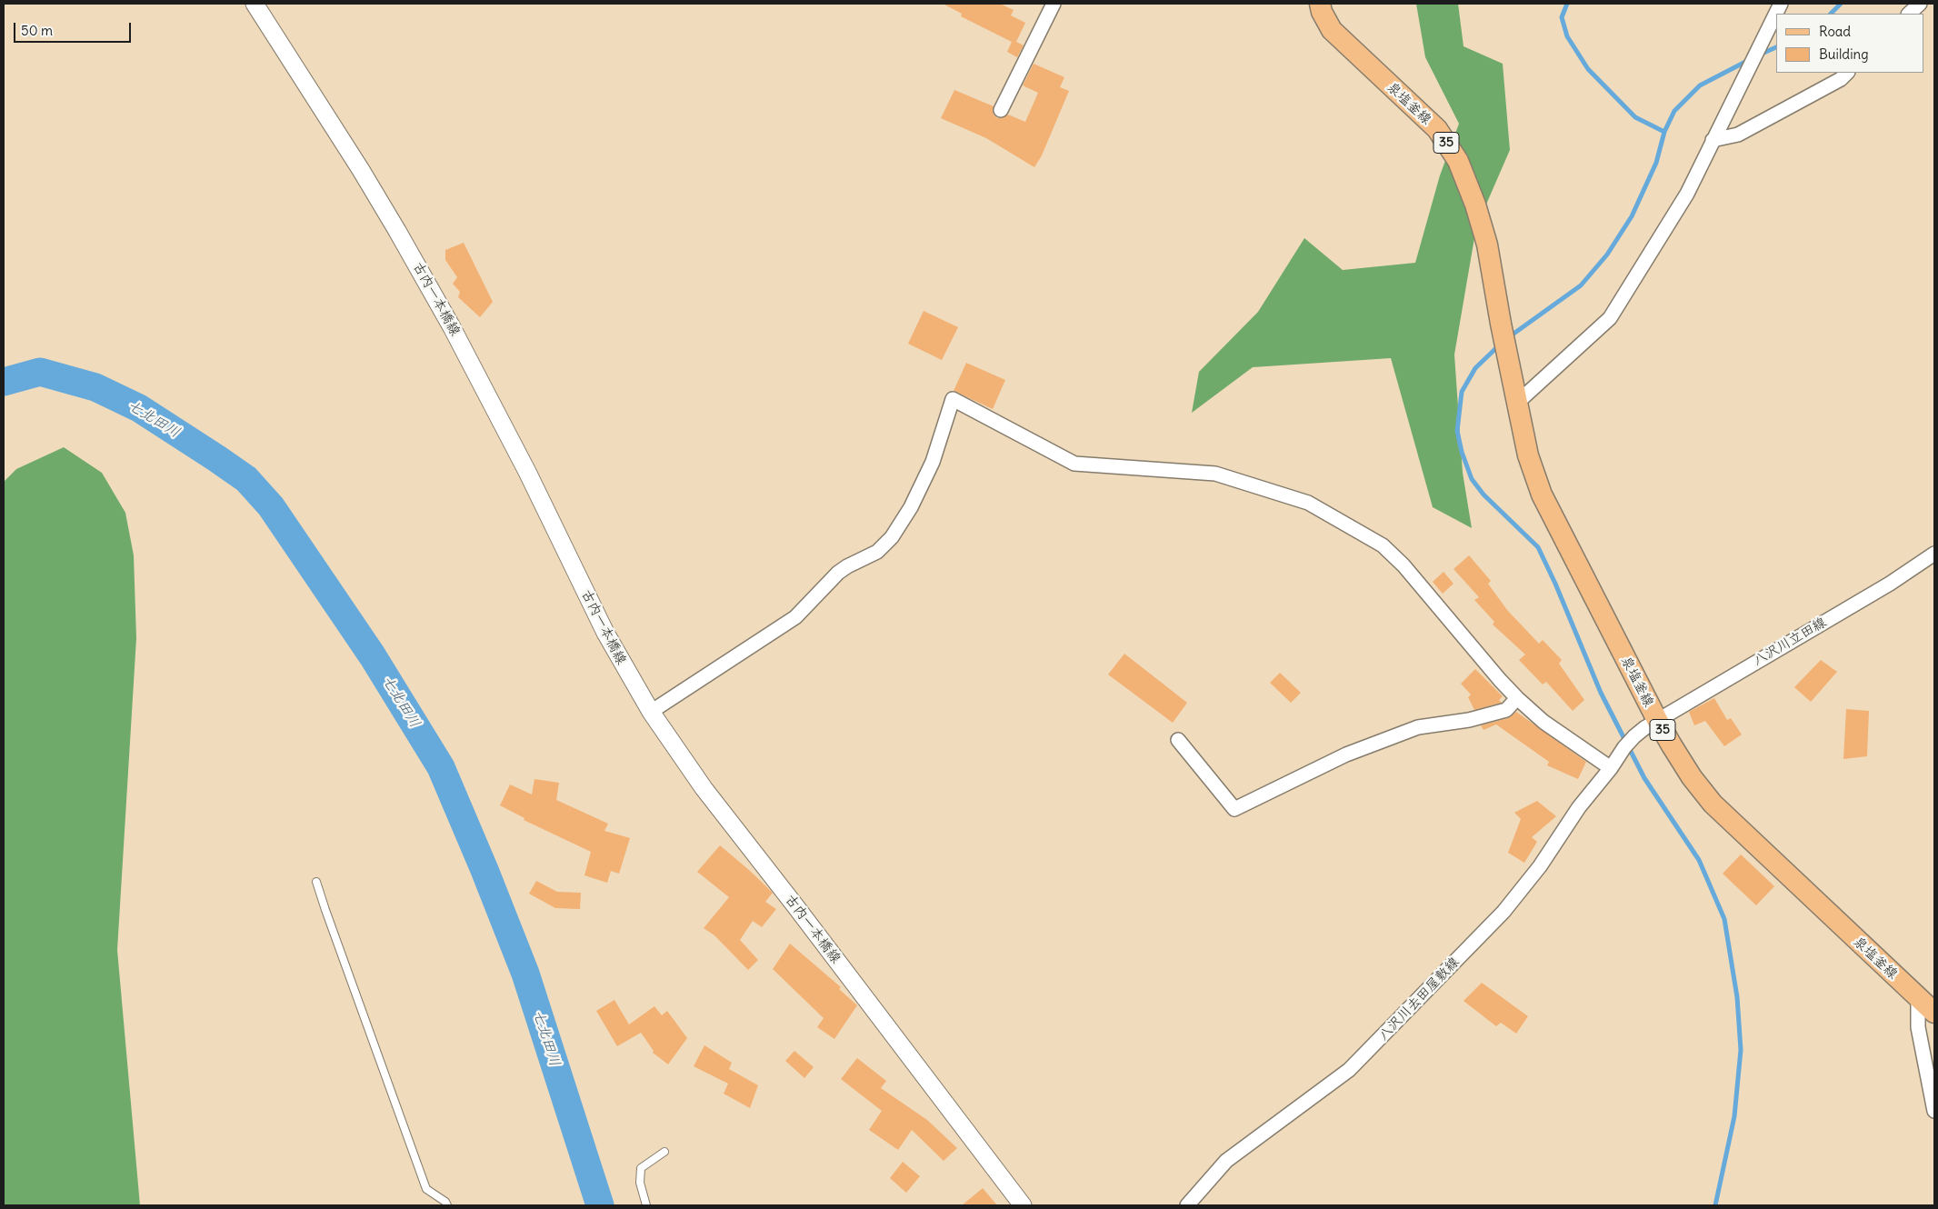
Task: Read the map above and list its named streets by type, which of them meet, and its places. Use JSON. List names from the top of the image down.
{
  "streets": {
    "main road": ["泉塩釜線", "35"],
    "street": ["古内一本橋線", "八沢川立田線", "八沢川去田屋敷線"]
  },
  "crossings": [
    ["泉塩釜線", "八沢川立田線"],
    ["八沢川立田線", "八沢川去田屋敷線"]
  ],
  "water": ["七北田川"],
  "legend": ["Road", "Building"],
  "scale_bar": "50 m"
}
